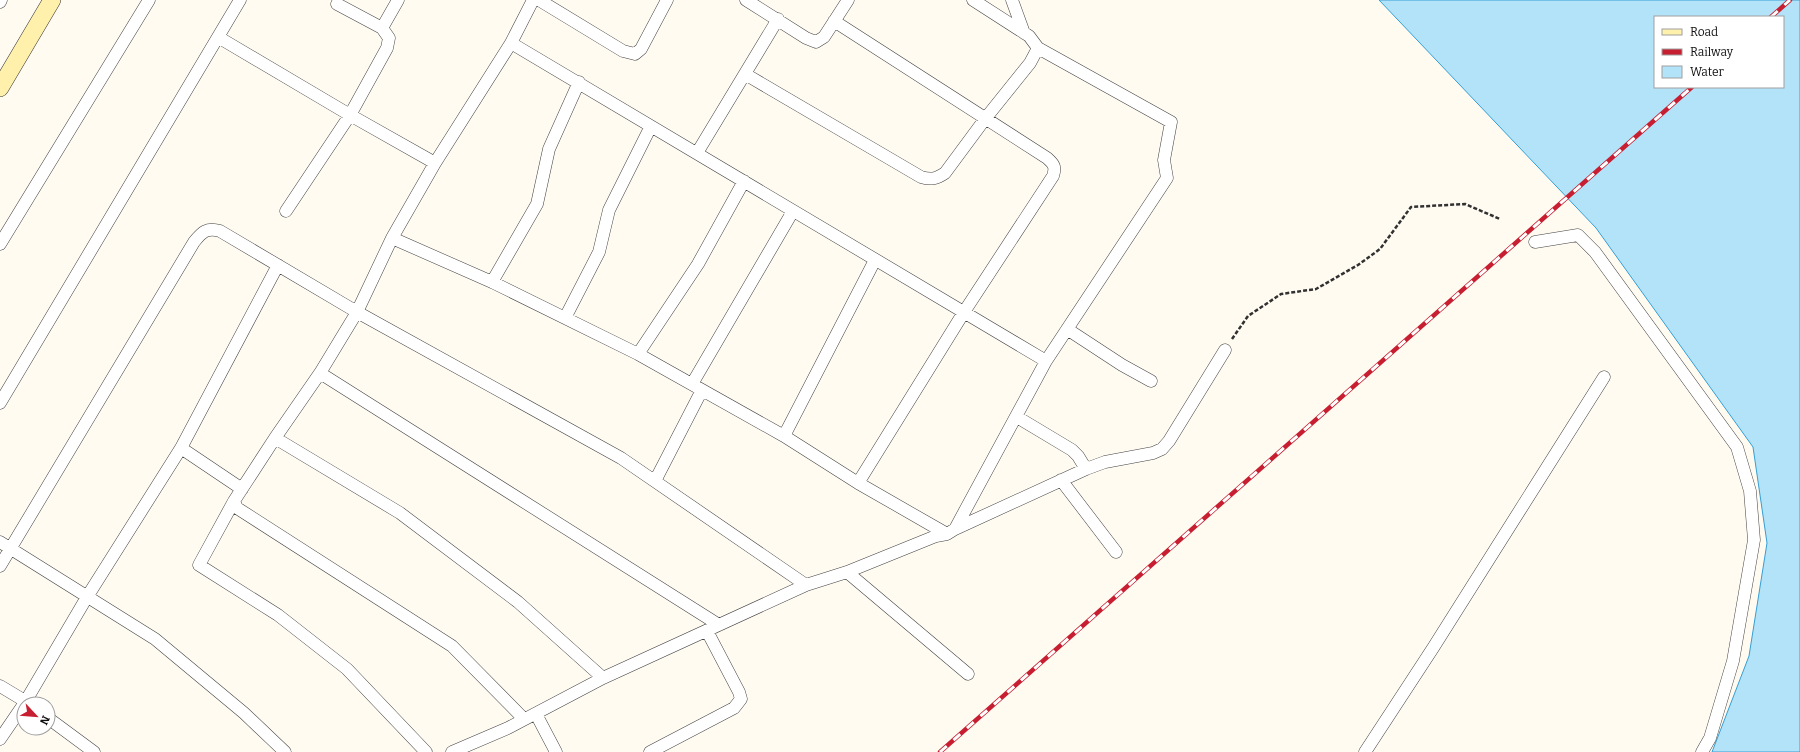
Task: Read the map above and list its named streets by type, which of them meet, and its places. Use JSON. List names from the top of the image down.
{
  "legend": ["Road", "Railway", "Water"],
  "north": "bottom right"
}
